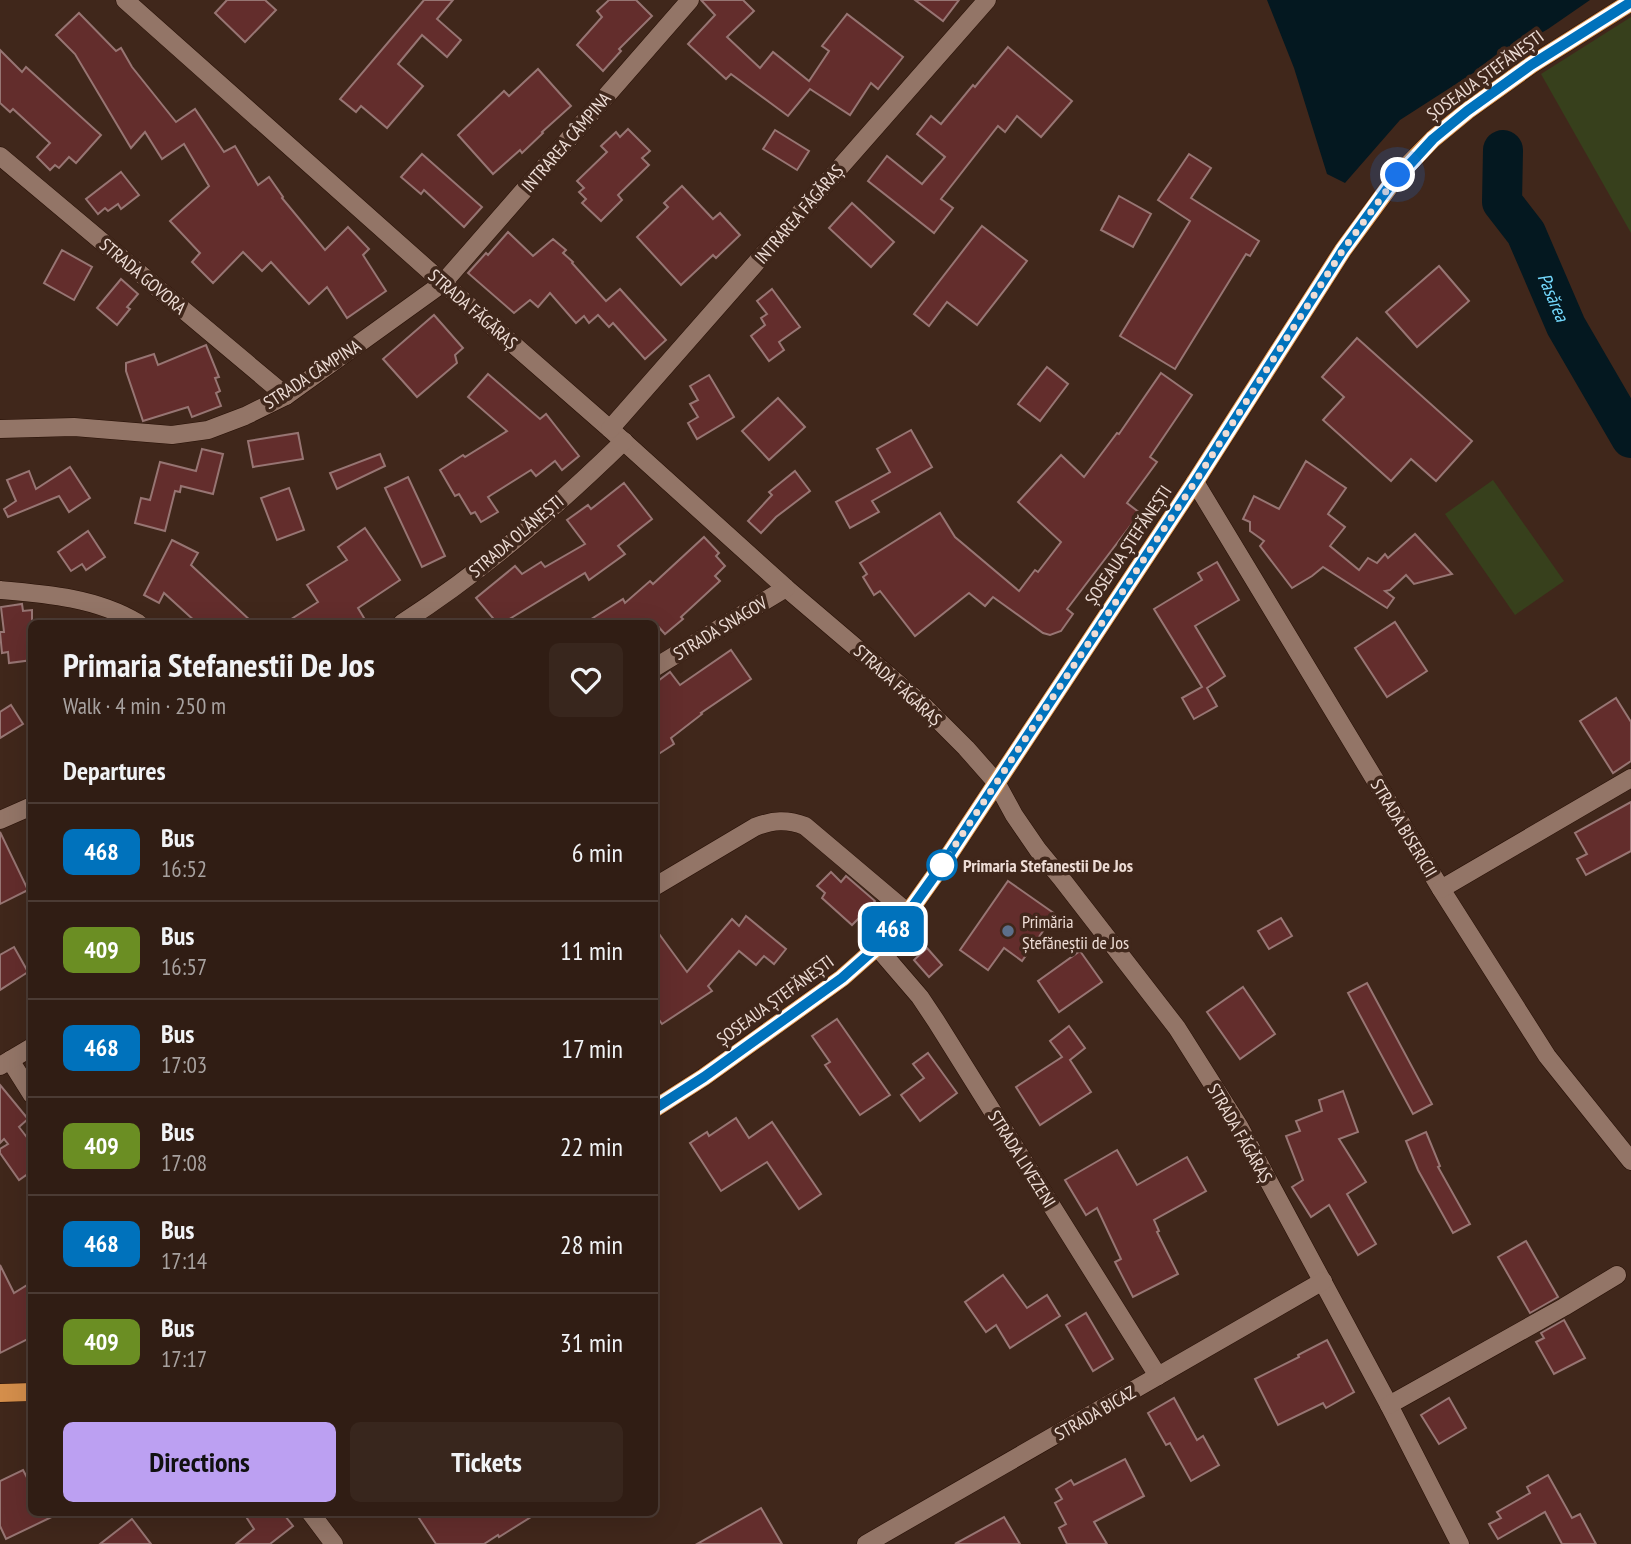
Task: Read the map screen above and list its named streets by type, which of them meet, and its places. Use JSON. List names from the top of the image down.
{
  "streets": {
    "main road": ["ȘOSEAUA ȘTEFĂNEȘTI"],
    "street": [
      "INTRAREA CÂMPINA",
      "INTRAREA FĂGĂRAȘ",
      "STRADA GOVORA",
      "STRADA FĂGĂRAȘ",
      "STRADA CÂMPINA",
      "STRADA OLĂNEȘTI",
      "STRADA SNAGOV",
      "STRADA BISERICII",
      "STRADA LIVEZENI",
      "STRADA BICAZ"
    ]
  },
  "crossings": [
    ["ȘOSEAUA ȘTEFĂNEȘTI", "STRADA FĂGĂRAȘ"],
    ["ȘOSEAUA ȘTEFĂNEȘTI", "STRADA BISERICII"],
    ["ȘOSEAUA ȘTEFĂNEȘTI", "STRADA LIVEZENI"],
    ["INTRAREA CÂMPINA", "STRADA FĂGĂRAȘ"],
    ["INTRAREA CÂMPINA", "STRADA CÂMPINA"],
    ["INTRAREA FĂGĂRAȘ", "STRADA FĂGĂRAȘ"],
    ["STRADA GOVORA", "STRADA CÂMPINA"],
    ["STRADA FĂGĂRAȘ", "STRADA CÂMPINA"],
    ["STRADA FĂGĂRAȘ", "STRADA OLĂNEȘTI"],
    ["STRADA FĂGĂRAȘ", "STRADA SNAGOV"],
    ["STRADA FĂGĂRAȘ", "STRADA BICAZ"],
    ["STRADA LIVEZENI", "STRADA BICAZ"]
  ],
  "water": ["Pasărea"],
  "places": ["Primaria Stefanestii De Jos", "Primăria Ștefăneștii de Jos"],
  "lines": ["bus line 468"],
  "page": {
    "on_map": "468",
    "heading": [
      ["Primaria Stefanestii De Jos", "Walk · 4 min · 250 m"],
      "Departures"
    ],
    "list": [
      {
        "mark": "468",
        "name": "Bus",
        "note": "16:52",
        "value": "6 min"
      },
      {
        "mark": "409",
        "name": "Bus",
        "note": "16:57",
        "value": "11 min"
      },
      {
        "mark": "468",
        "name": "Bus",
        "note": "17:03",
        "value": "17 min"
      },
      {
        "mark": "409",
        "name": "Bus",
        "note": "17:08",
        "value": "22 min"
      },
      {
        "mark": "468",
        "name": "Bus",
        "note": "17:14",
        "value": "28 min"
      },
      {
        "mark": "409",
        "name": "Bus",
        "note": "17:17",
        "value": "31 min"
      }
    ],
    "buttons": ["Directions", "Tickets"]
  }
}
